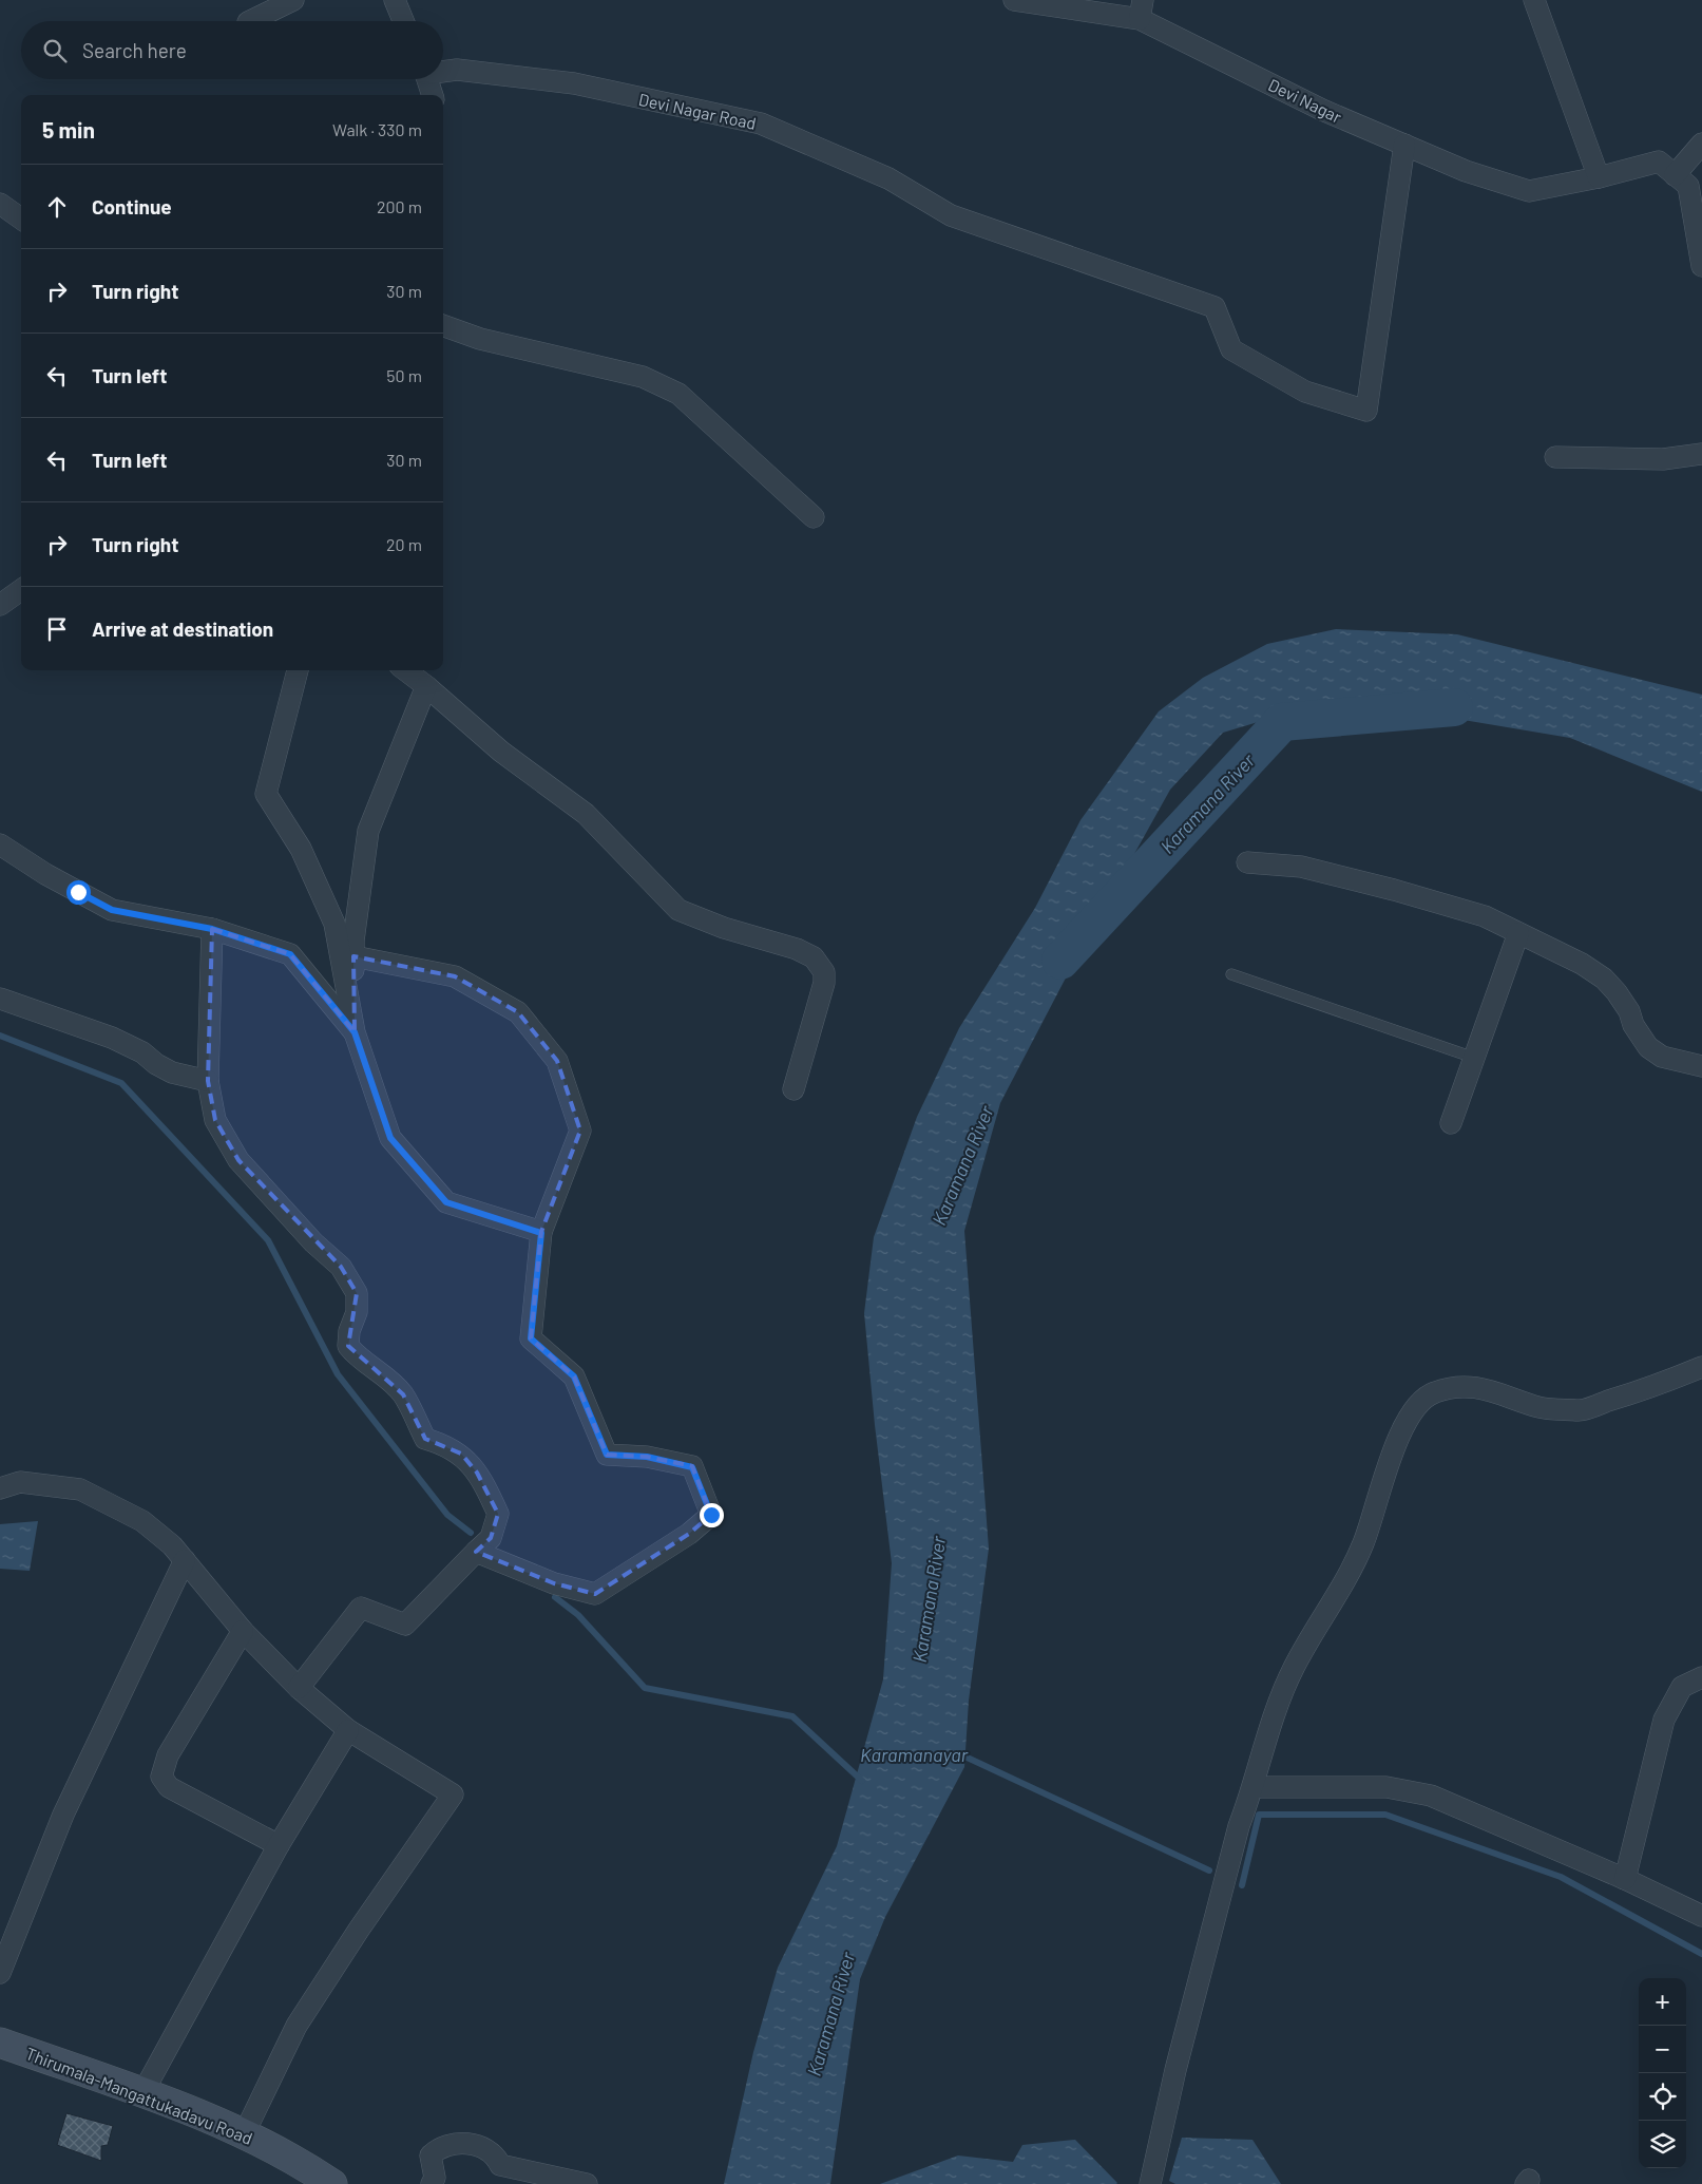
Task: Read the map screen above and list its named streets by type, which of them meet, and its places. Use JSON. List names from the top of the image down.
{
  "streets": {
    "main road": ["Thirumala-Mangattukadavu Road"],
    "street": ["Devi Nagar", "Devi Nagar Road"]
  },
  "crossings": [
    ["Devi Nagar", "Devi Nagar Road"]
  ],
  "water": ["Karamana River", "Karamanayar"],
  "page": {
    "search": "Search here",
    "heading": ["5 min", "Walk · 330 m"],
    "list": [
      ["Continue", "200 m"],
      ["Turn right", "30 m"],
      ["Turn left", "50 m"],
      ["Turn left", "30 m"],
      ["Turn right", "20 m"],
      "Arrive at destination"
    ],
    "map_buttons": ["+", "−"]
  }
}
